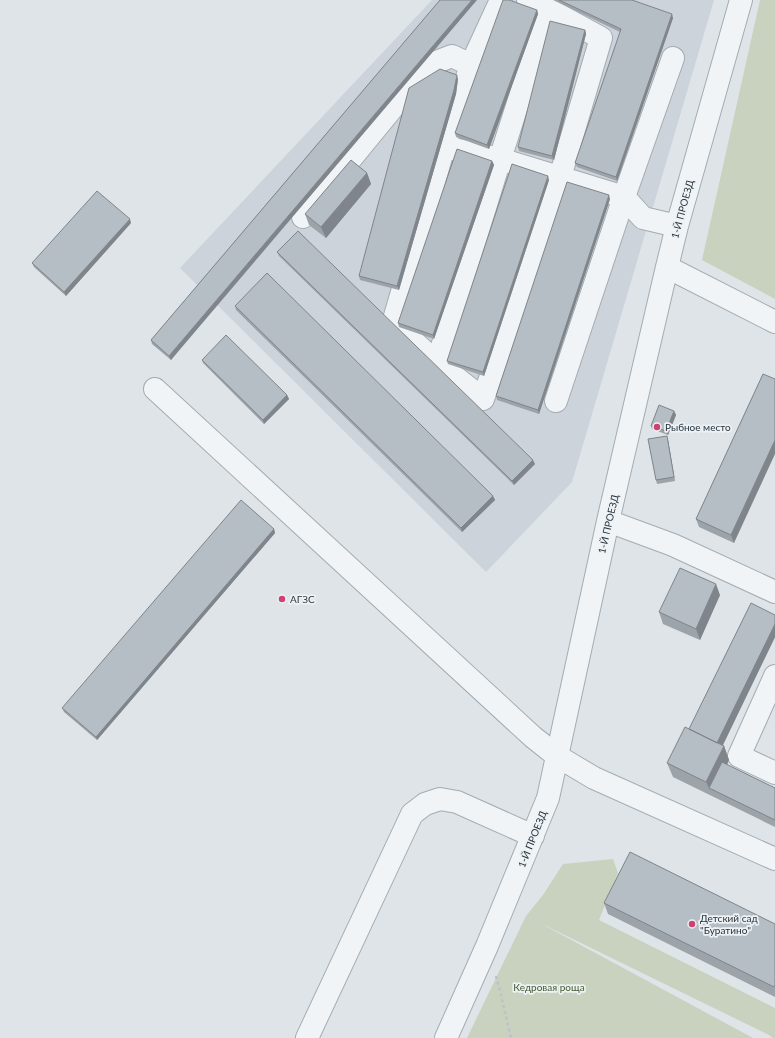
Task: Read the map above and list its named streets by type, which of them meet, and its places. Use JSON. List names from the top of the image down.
{
  "streets": {
    "street": ["1-Й ПРОЕЗД"]
  },
  "parks": ["Кедровая роща"],
  "places": ["Рыбное место", "АГЗС", "Детский сад \"Буратино\""]
}
